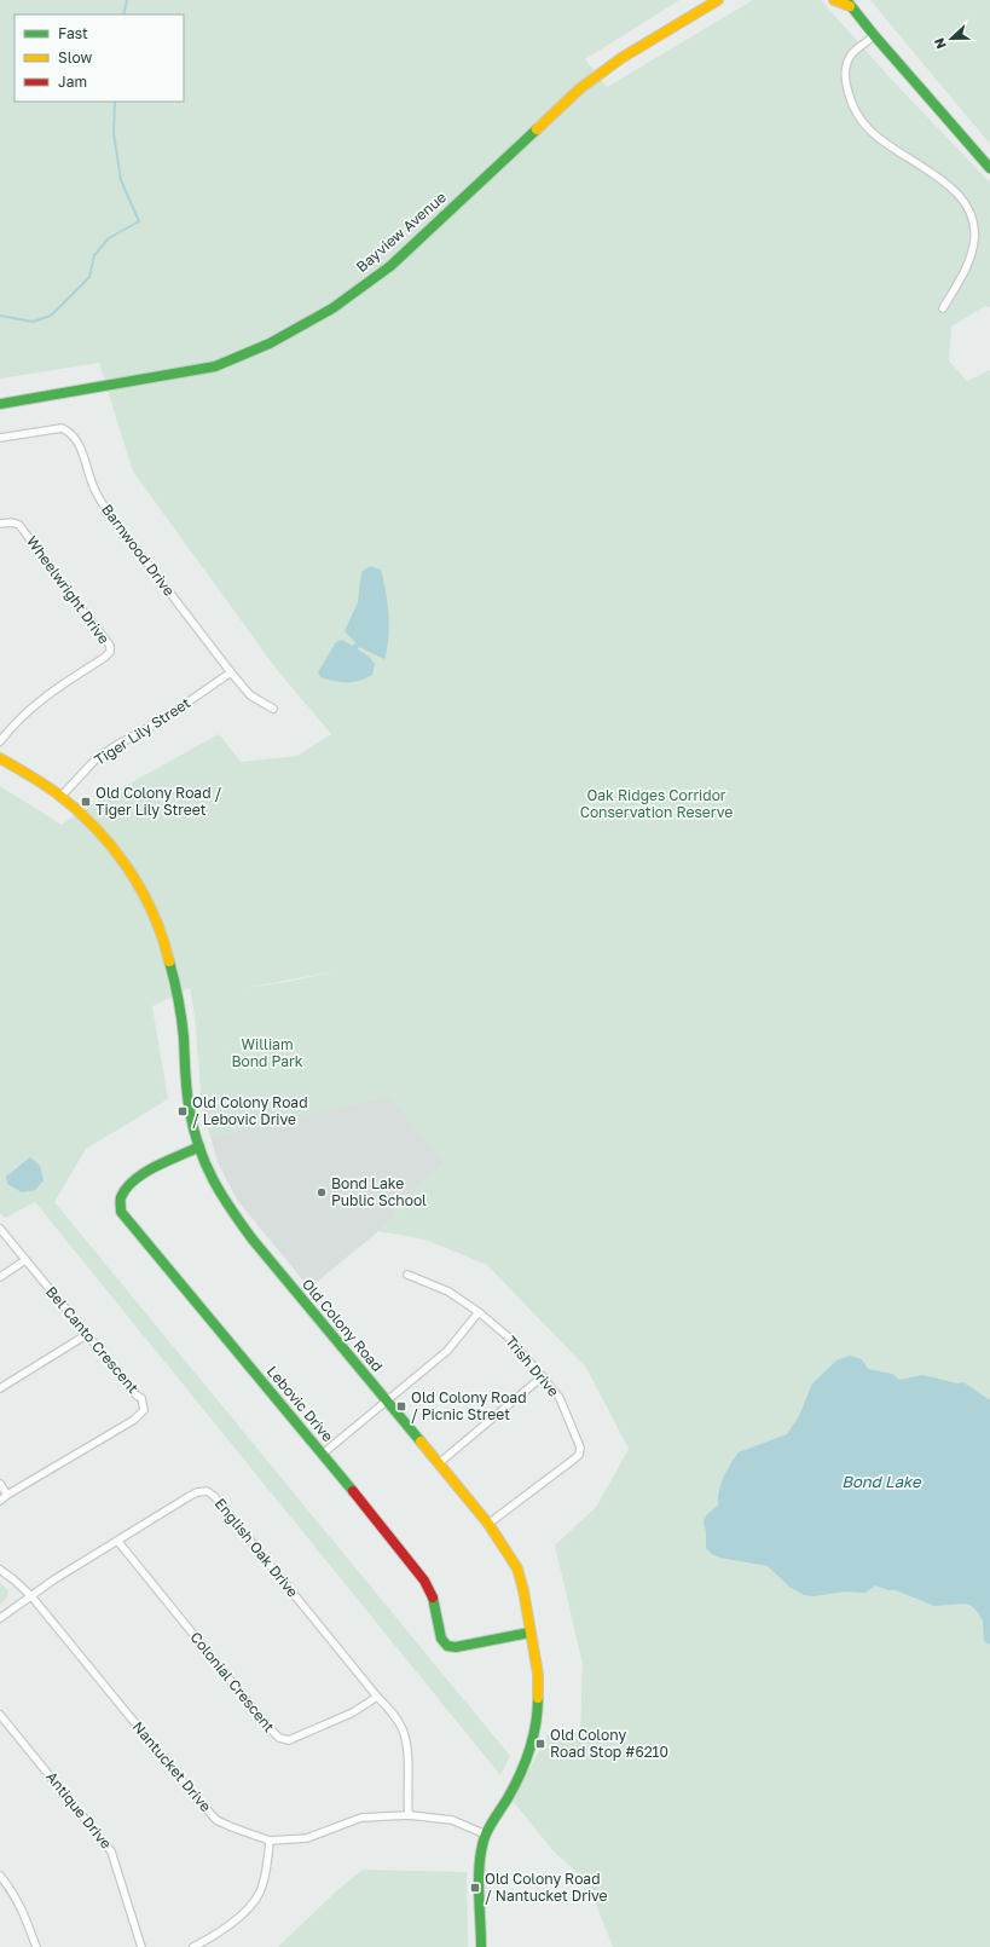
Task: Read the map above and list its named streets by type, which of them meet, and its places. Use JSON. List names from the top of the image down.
{
  "streets": {
    "street": [
      "Bayview Avenue",
      "Barnwood Drive",
      "Wheelwright Drive",
      "Tiger Lily Street",
      "Old Colony Road",
      "Bel Canto Crescent",
      "Trish Drive",
      "Lebovic Drive",
      "English Oak Drive",
      "Colonial Crescent",
      "Nantucket Drive",
      "Antique Drive"
    ]
  },
  "crossings": [
    ["Barnwood Drive", "Tiger Lily Street"],
    ["Tiger Lily Street", "Old Colony Road"],
    ["Old Colony Road", "Trish Drive"],
    ["Old Colony Road", "Lebovic Drive"],
    ["Old Colony Road", "Nantucket Drive"],
    ["English Oak Drive", "Colonial Crescent"],
    ["English Oak Drive", "Nantucket Drive"]
  ],
  "water": ["Bond Lake"],
  "parks": ["Oak Ridges Corridor Conservation Reserve", "William Bond Park"],
  "places": {
    "transit": [
      "Old Colony Road / Tiger Lily Street",
      "Old Colony Road / Lebovic Drive",
      "Old Colony Road / Picnic Street",
      "Old Colony Road Stop #6210",
      "Old Colony Road / Nantucket Drive"
    ],
    "other": ["Bond Lake Public School"]
  },
  "legend": ["Fast", "Slow", "Jam"],
  "north": "left"
}
